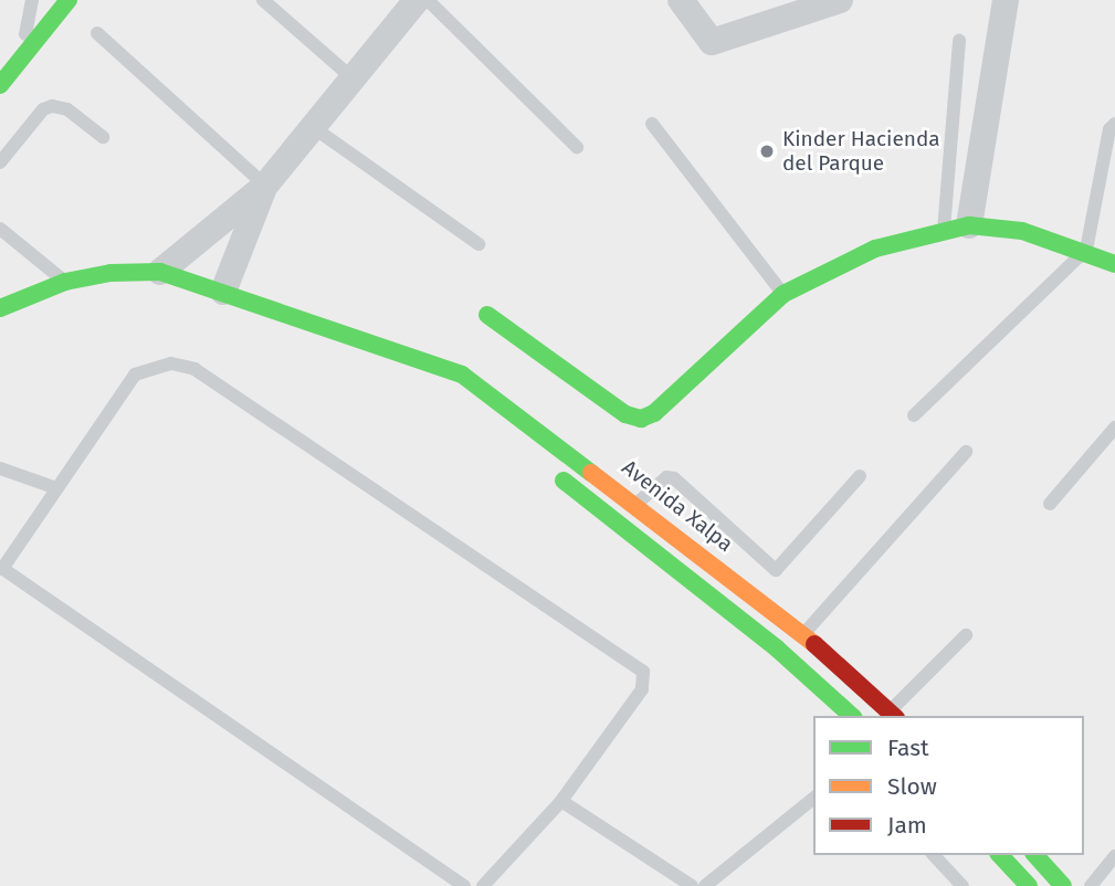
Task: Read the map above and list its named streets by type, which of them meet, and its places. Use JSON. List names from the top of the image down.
{
  "streets": {
    "main road": ["Avenida Xalpa"]
  },
  "places": ["Kinder Hacienda del Parque"],
  "legend": ["Fast", "Slow", "Jam"]
}
